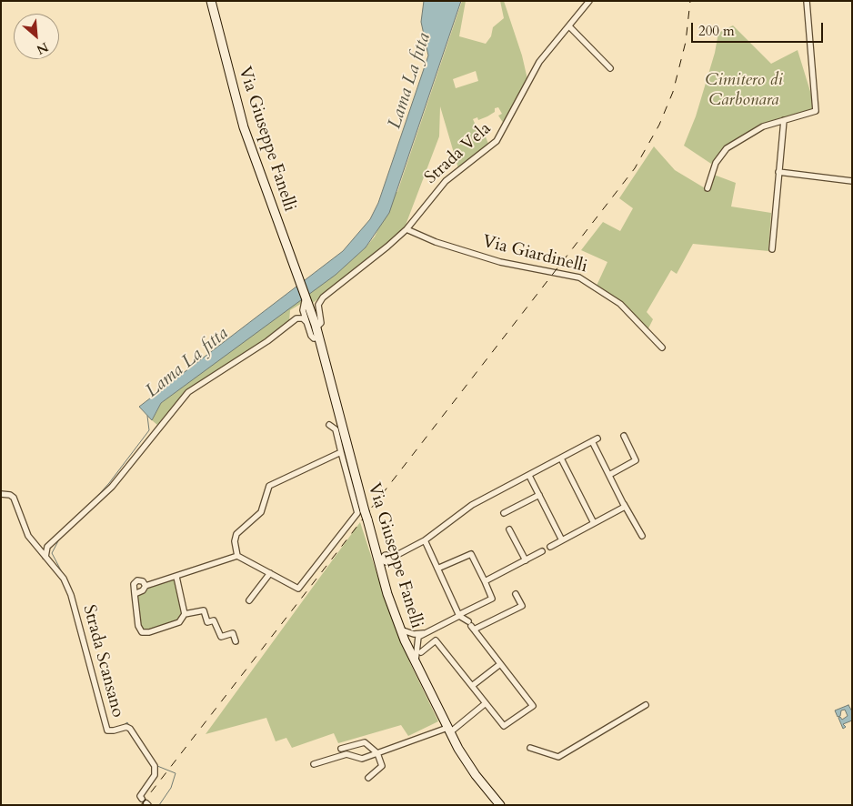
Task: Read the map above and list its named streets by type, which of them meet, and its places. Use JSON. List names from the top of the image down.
{
  "streets": {
    "main road": ["Via Giuseppe Fanelli"],
    "street": ["Strada Vela", "Via Giardinelli", "Strada Scansano"]
  },
  "crossings": [
    ["Via Giuseppe Fanelli", "Strada Vela"],
    ["Strada Vela", "Via Giardinelli"]
  ],
  "water": ["Lama La fitta"],
  "parks": ["Cimitero di Carbonara"],
  "scale_bar": "200 m",
  "north": "bottom right"
}
